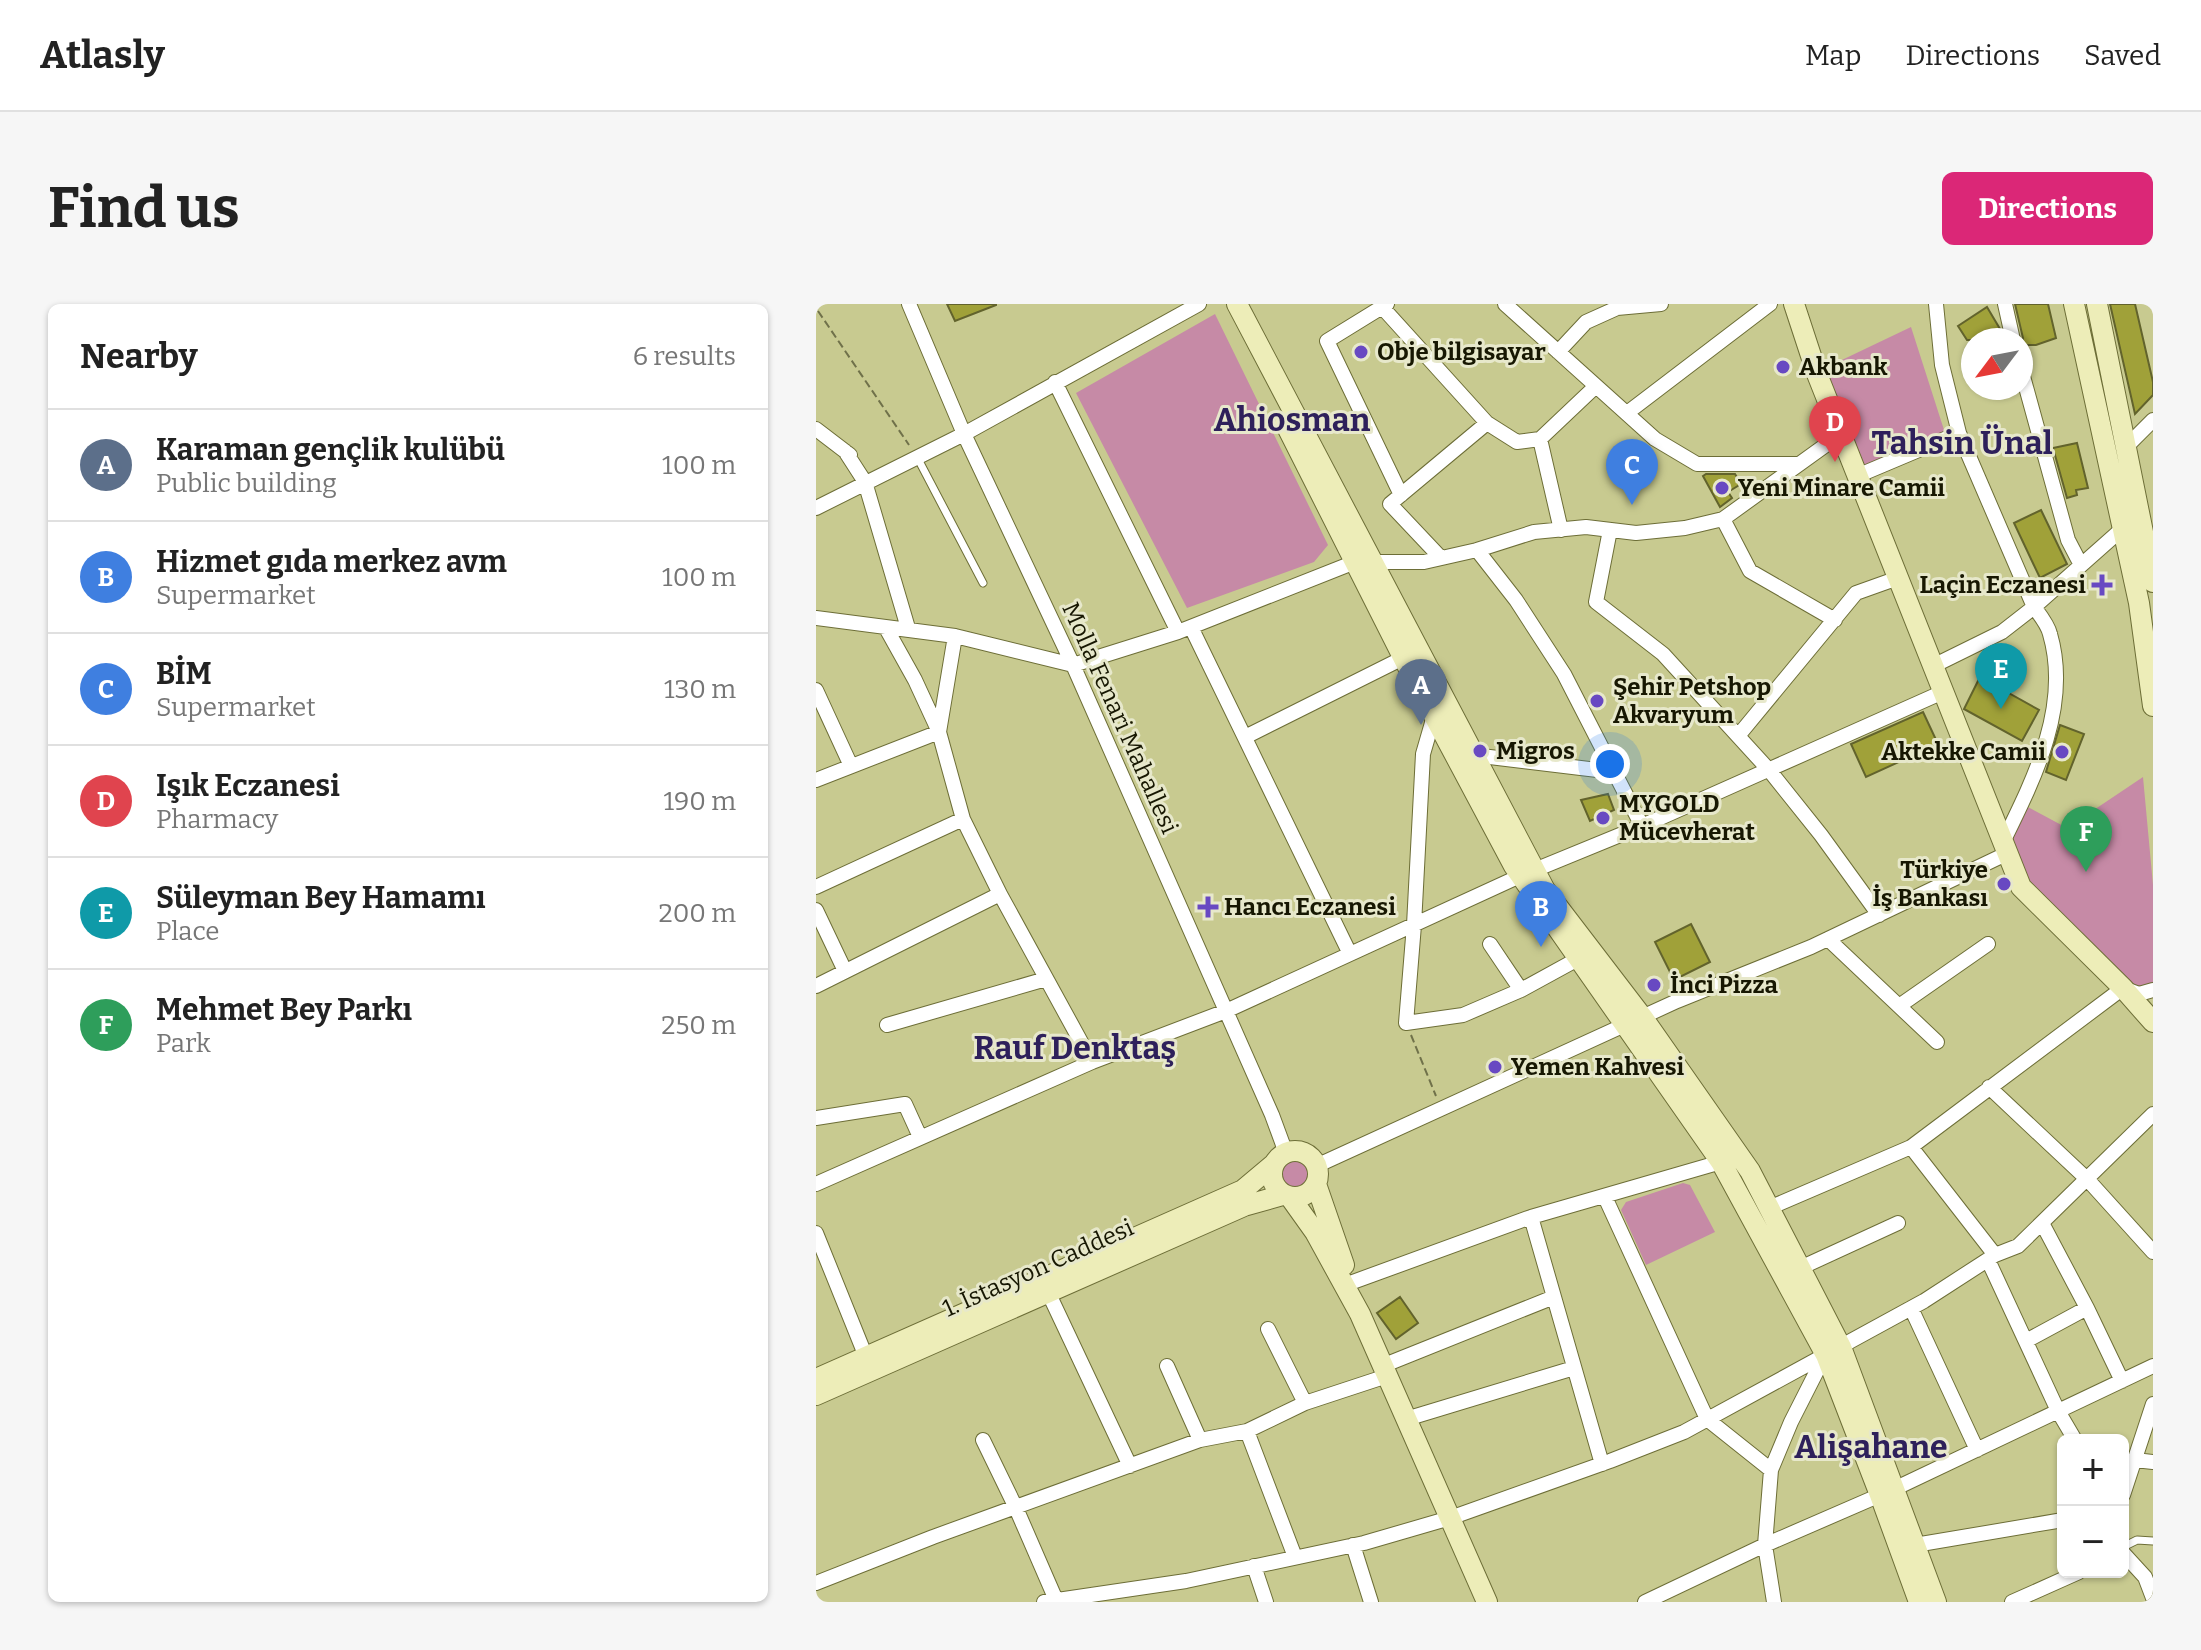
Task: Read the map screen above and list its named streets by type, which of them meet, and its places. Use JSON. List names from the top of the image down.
{
  "streets": {
    "main road": ["1. İstasyon Caddesi"],
    "street": ["Molla Fenari Mahallesi"]
  },
  "crossings": [
    ["Molla Fenari Mahallesi", "1. İstasyon Caddesi"]
  ],
  "districts": [
    "Ahiosman",
    "Tahsin Ünal",
    "Rauf Denktaş",
    "Alişahane"
  ],
  "places": {
    "other": [
      "Obje bilgisayar",
      "Akbank",
      "Yeni Minare Camii",
      "Şehir Petshop Akvaryum",
      "Migros",
      "Aktekke Camii",
      "MYGOLD Mücevherat",
      "Türkiye İş Bankası",
      "İnci Pizza",
      "Yemen Kahvesi"
    ],
    "health": ["Laçin Eczanesi", "Hancı Eczanesi"]
  },
  "north": "bottom left",
  "page": {
    "header": "Atlasly",
    "nav": ["Map", "Directions", "Saved"],
    "buttons": "Directions",
    "title": "Find us",
    "heading": ["Nearby", "6 results"],
    "pins": [
      "D",
      "C",
      "E",
      "A",
      "F",
      "B"
    ],
    "list": [
      {
        "mark": "A",
        "name": "Karaman gençlik kulübü",
        "note": "Public building",
        "value": "100 m"
      },
      {
        "mark": "B",
        "name": "Hizmet gıda merkez avm",
        "note": "Supermarket",
        "value": "100 m"
      },
      {
        "mark": "C",
        "name": "BİM",
        "note": "Supermarket",
        "value": "130 m"
      },
      {
        "mark": "D",
        "name": "Işık Eczanesi",
        "note": "Pharmacy",
        "value": "190 m"
      },
      {
        "mark": "E",
        "name": "Süleyman Bey Hamamı",
        "note": "Place",
        "value": "200 m"
      },
      {
        "mark": "F",
        "name": "Mehmet Bey Parkı",
        "note": "Park",
        "value": "250 m"
      }
    ],
    "map_buttons": ["+", "−"]
  }
}
